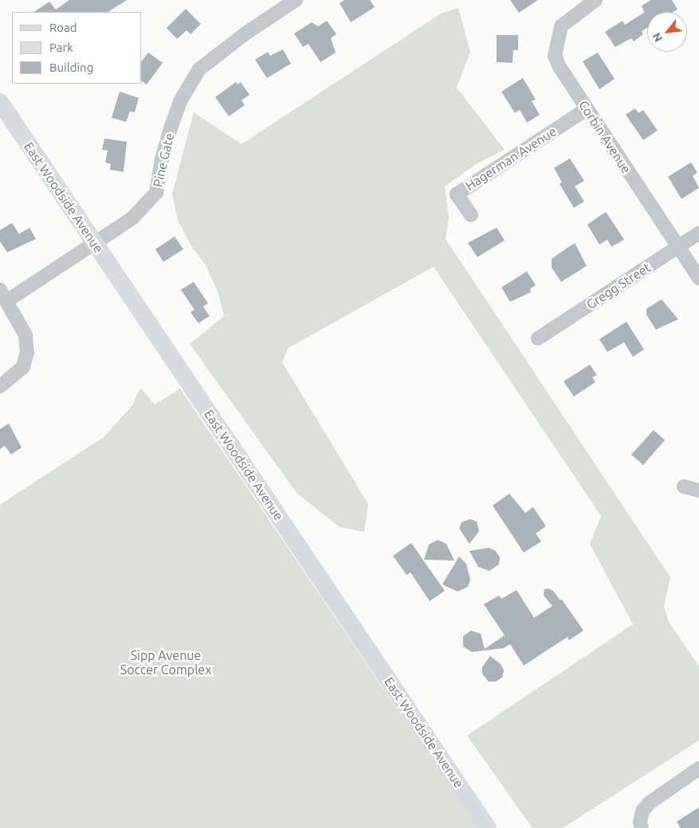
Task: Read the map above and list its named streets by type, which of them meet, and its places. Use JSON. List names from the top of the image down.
{
  "streets": {
    "main road": ["East Woodside Avenue"],
    "street": [
      "Corbin Avenue",
      "Hagerman Avenue",
      "Pine Gate",
      "Gregg Street"
    ]
  },
  "crossings": [
    ["Corbin Avenue", "Hagerman Avenue"],
    ["Corbin Avenue", "Gregg Street"],
    ["Pine Gate", "East Woodside Avenue"]
  ],
  "parks": ["Sipp Avenue Soccer Complex"],
  "legend": ["Road", "Park", "Building"],
  "north": "bottom left"
}
